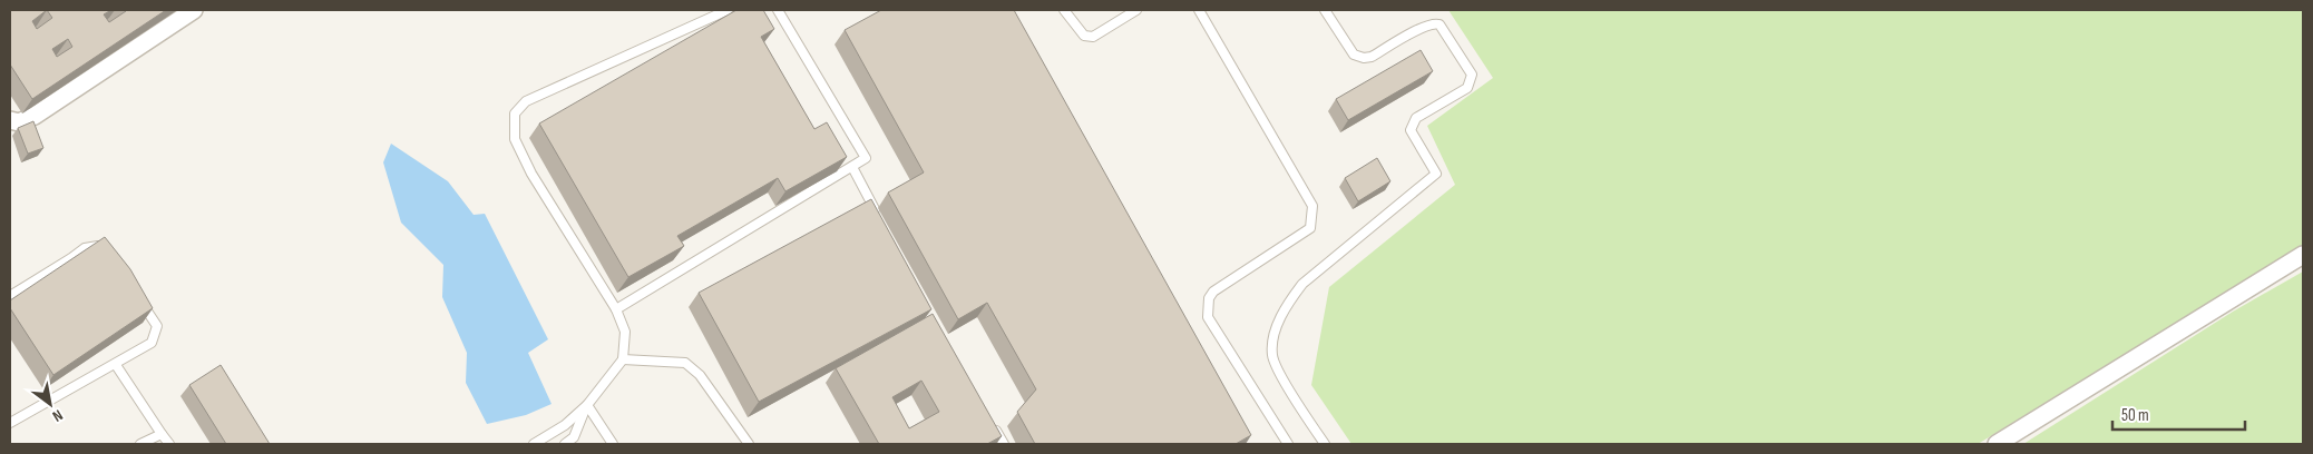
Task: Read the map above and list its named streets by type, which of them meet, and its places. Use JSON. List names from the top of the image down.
{
  "scale_bar": "50 m",
  "north": "bottom right"
}
